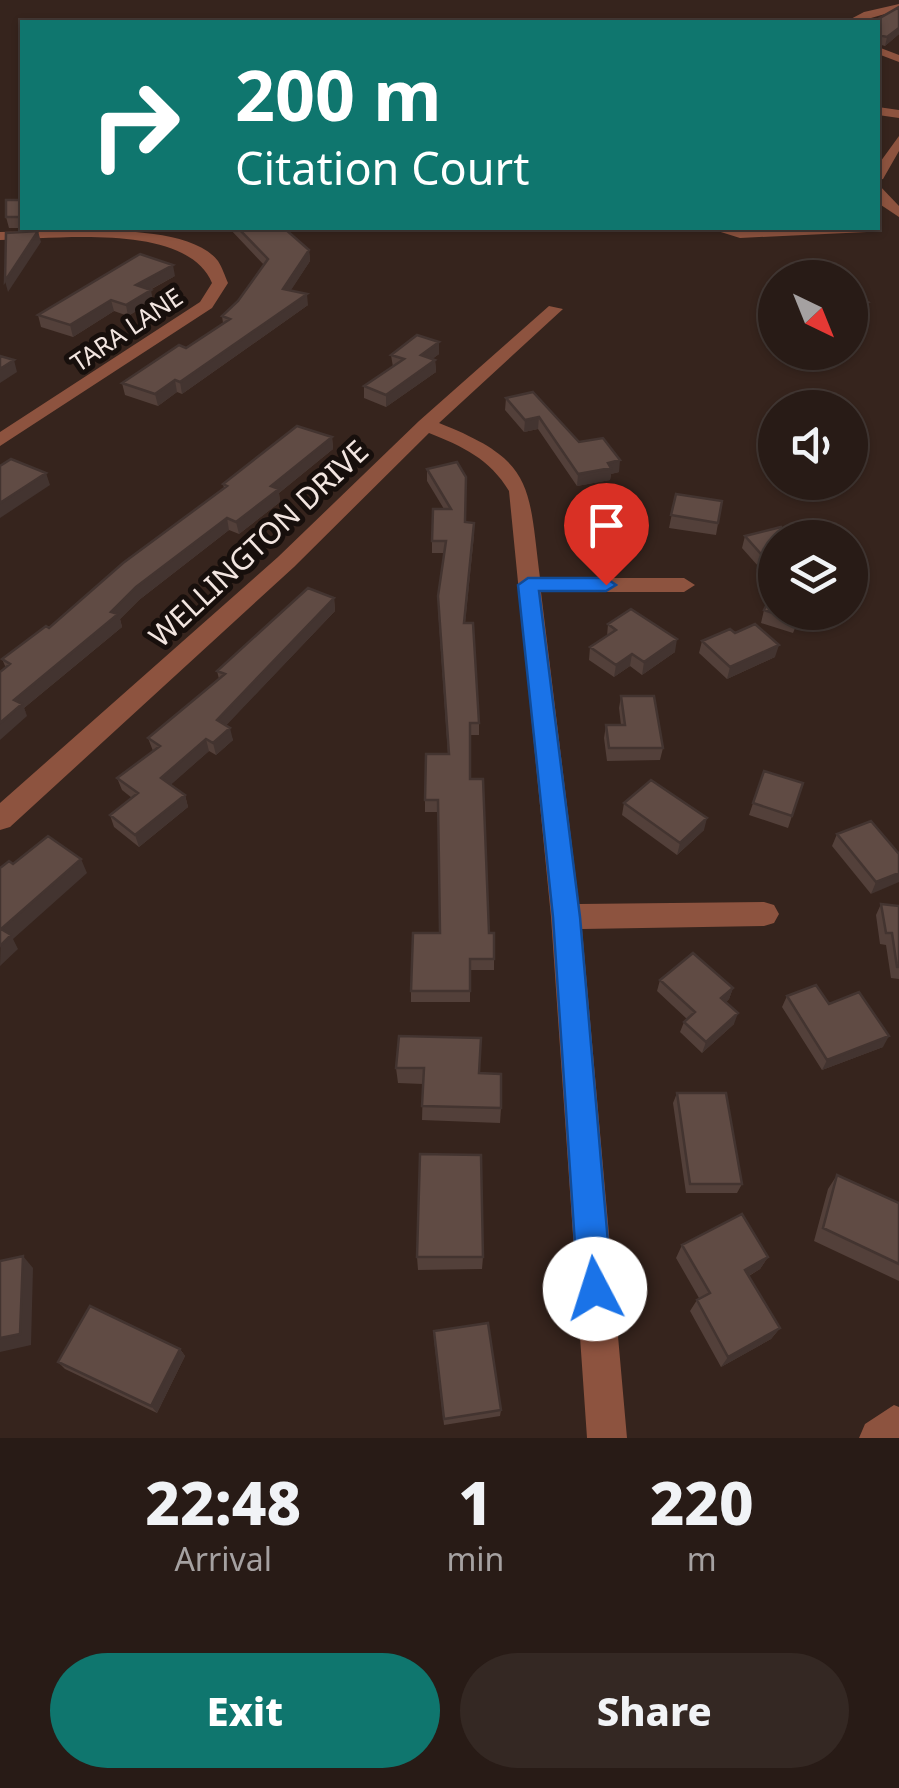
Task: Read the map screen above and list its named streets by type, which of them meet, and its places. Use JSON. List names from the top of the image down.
{
  "streets": {
    "street": ["TARA LANE", "WELLINGTON DRIVE"]
  },
  "north": "bottom right",
  "page": {
    "turn": ["200 m", "Citation Court"],
    "eta": [
      "22:48",
      "Arrival",
      "1",
      "min",
      "220",
      "m"
    ],
    "buttons": ["Exit", "Share"]
  }
}
